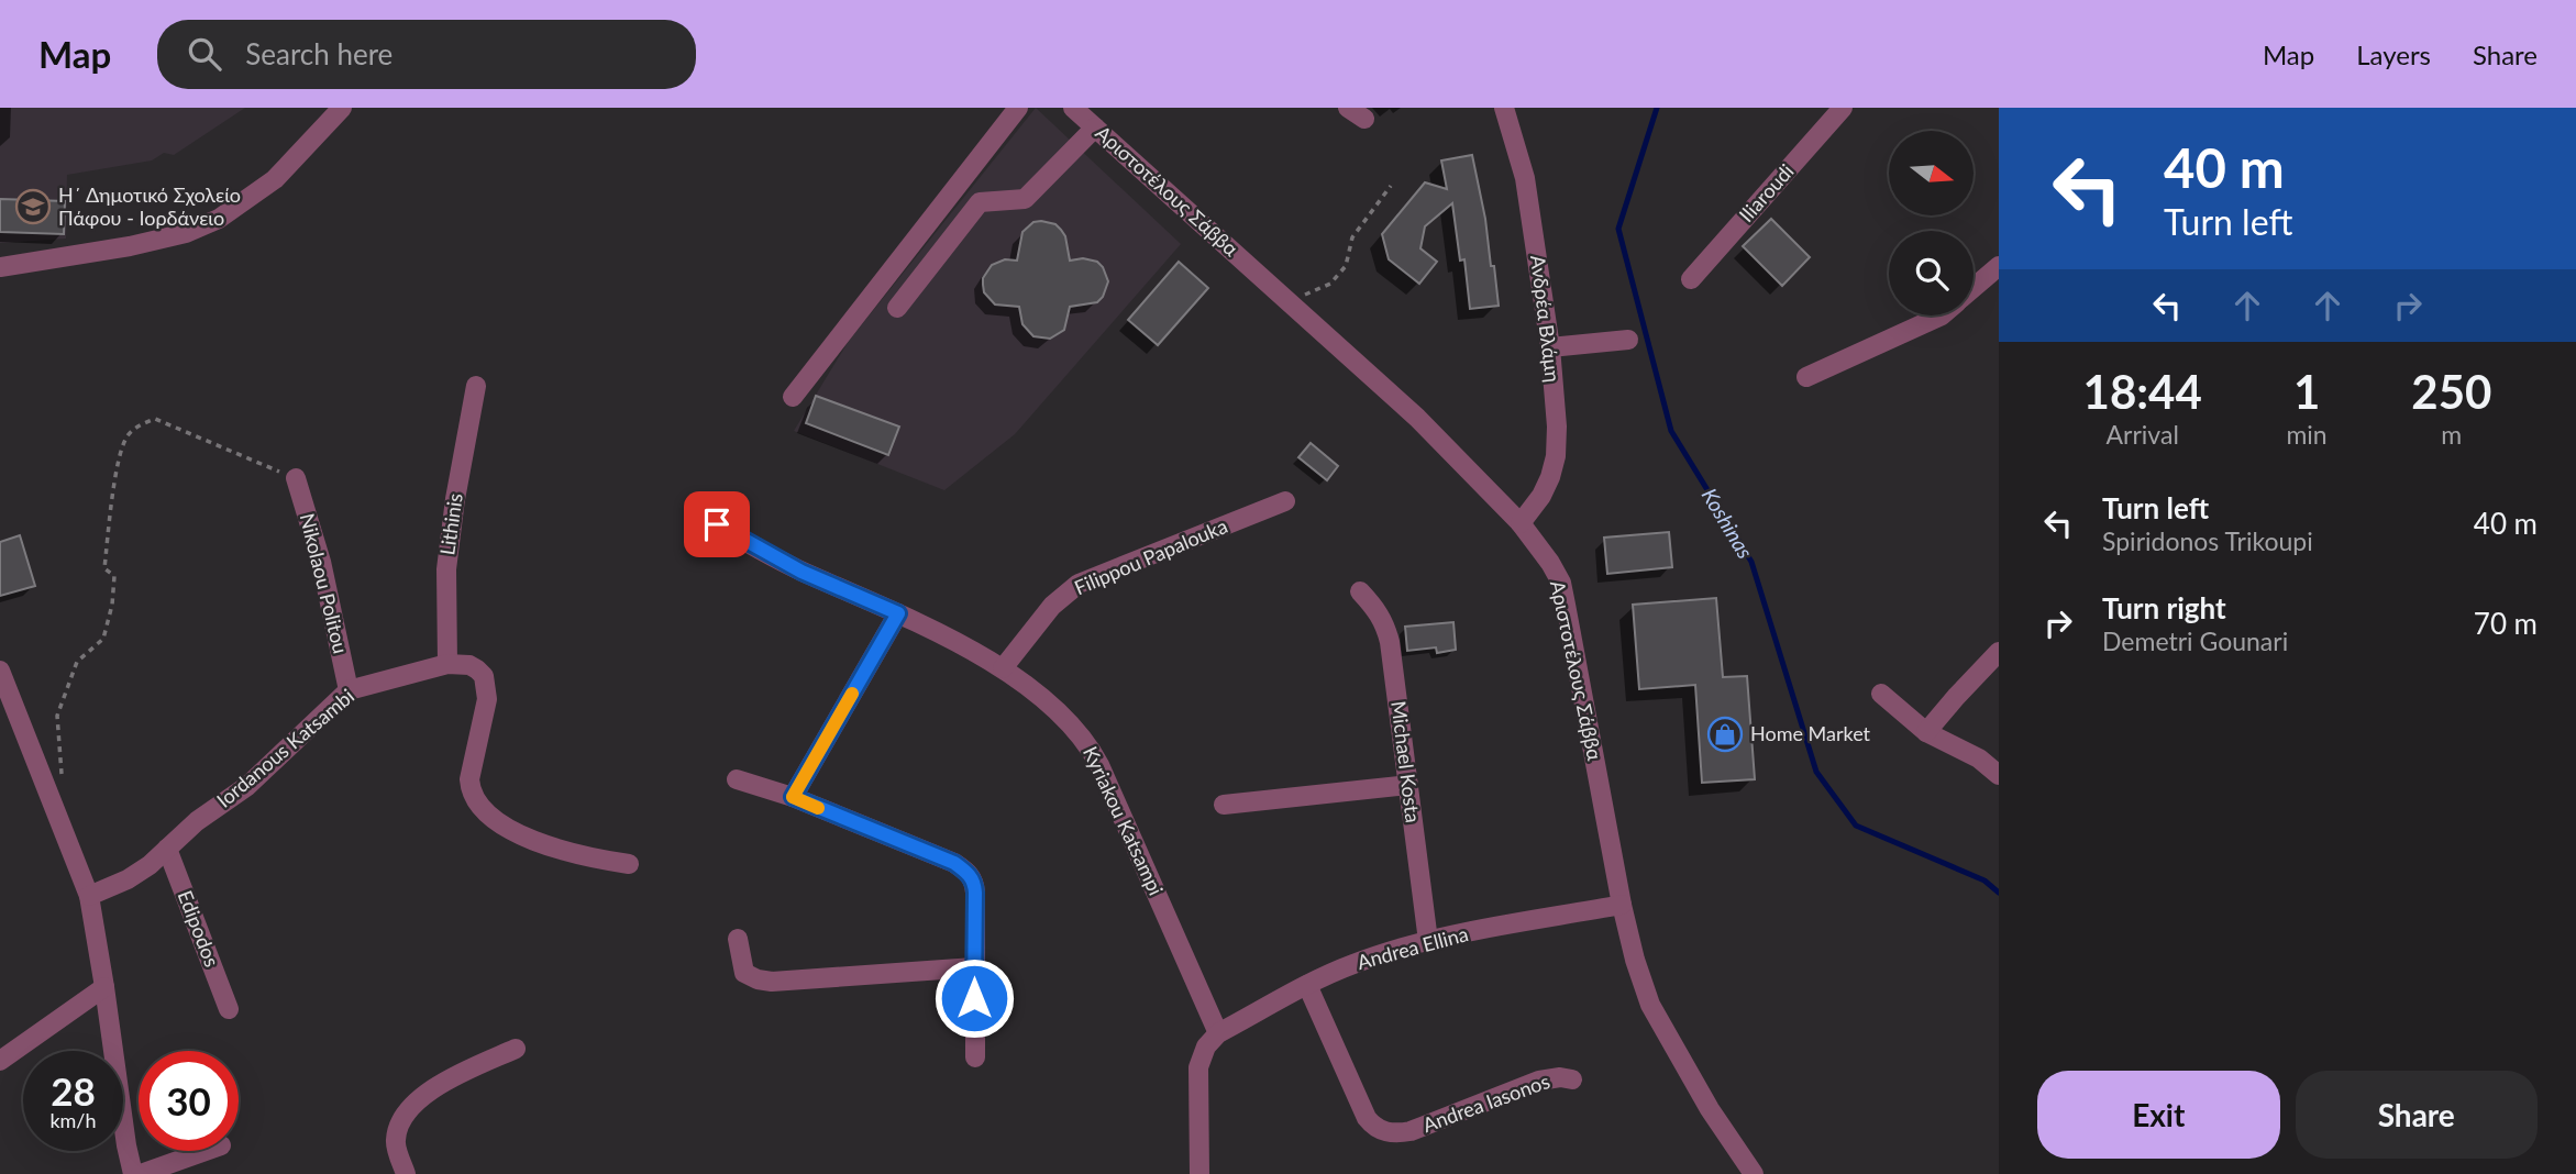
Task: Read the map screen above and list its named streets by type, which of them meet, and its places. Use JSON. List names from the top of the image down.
{
  "streets": {
    "street": [
      "Αριστοτέλους Σάββα",
      "Iliaroudi",
      "Ανδρέα Βλάμη",
      "Lithinis",
      "Filippou Papalouka",
      "Nikolaou Politou",
      "Iordanous Katsambi",
      "Michael Kosta",
      "Kyriakou Katsampi",
      "Edipodos",
      "Andrea Ellina",
      "Andrea Iasonos"
    ]
  },
  "crossings": [
    ["Αριστοτέλους Σάββα", "Ανδρέα Βλάμη"],
    ["Αριστοτέλους Σάββα", "Andrea Ellina"],
    ["Lithinis", "Iordanous Katsambi"],
    ["Filippou Papalouka", "Kyriakou Katsampi"],
    ["Nikolaou Politou", "Iordanous Katsambi"],
    ["Iordanous Katsambi", "Edipodos"],
    ["Michael Kosta", "Andrea Ellina"],
    ["Kyriakou Katsampi", "Andrea Ellina"],
    ["Andrea Ellina", "Andrea Iasonos"]
  ],
  "water": ["Koshinas"],
  "places": {
    "school or university": ["Η΄ Δημοτικό Σχολείο Πάφου - Ιορδάνειο"],
    "shop": ["Home Market"]
  },
  "north": "right",
  "page": {
    "header": "Map",
    "search": "Search here",
    "nav": ["Map", "Layers", "Share"],
    "turn": ["40 m", "Turn left"],
    "eta": [
      "18:44",
      "Arrival",
      "1",
      "min",
      "250",
      "m"
    ],
    "list": [
      {
        "name": "Turn left",
        "note": "Spiridonos Trikoupi",
        "value": "40 m"
      },
      {
        "name": "Turn right",
        "note": "Demetri Gounari",
        "value": "70 m"
      }
    ],
    "speed": "28 km/h",
    "limit": "30",
    "buttons": ["Exit", "Share"]
  }
}
